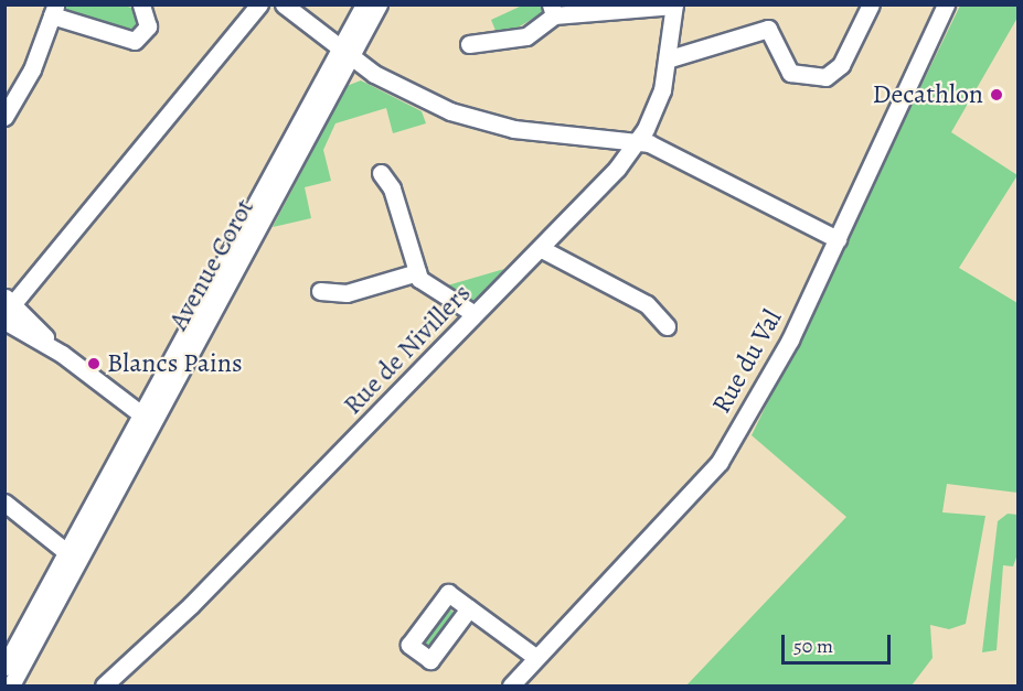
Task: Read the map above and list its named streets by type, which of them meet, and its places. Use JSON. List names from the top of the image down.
{
  "streets": {
    "street": ["Avenue Corot", "Rue de Nivillers", "Rue du Val"]
  },
  "places": ["Decathlon", "Blancs Pains"],
  "scale_bar": "50 m"
}
